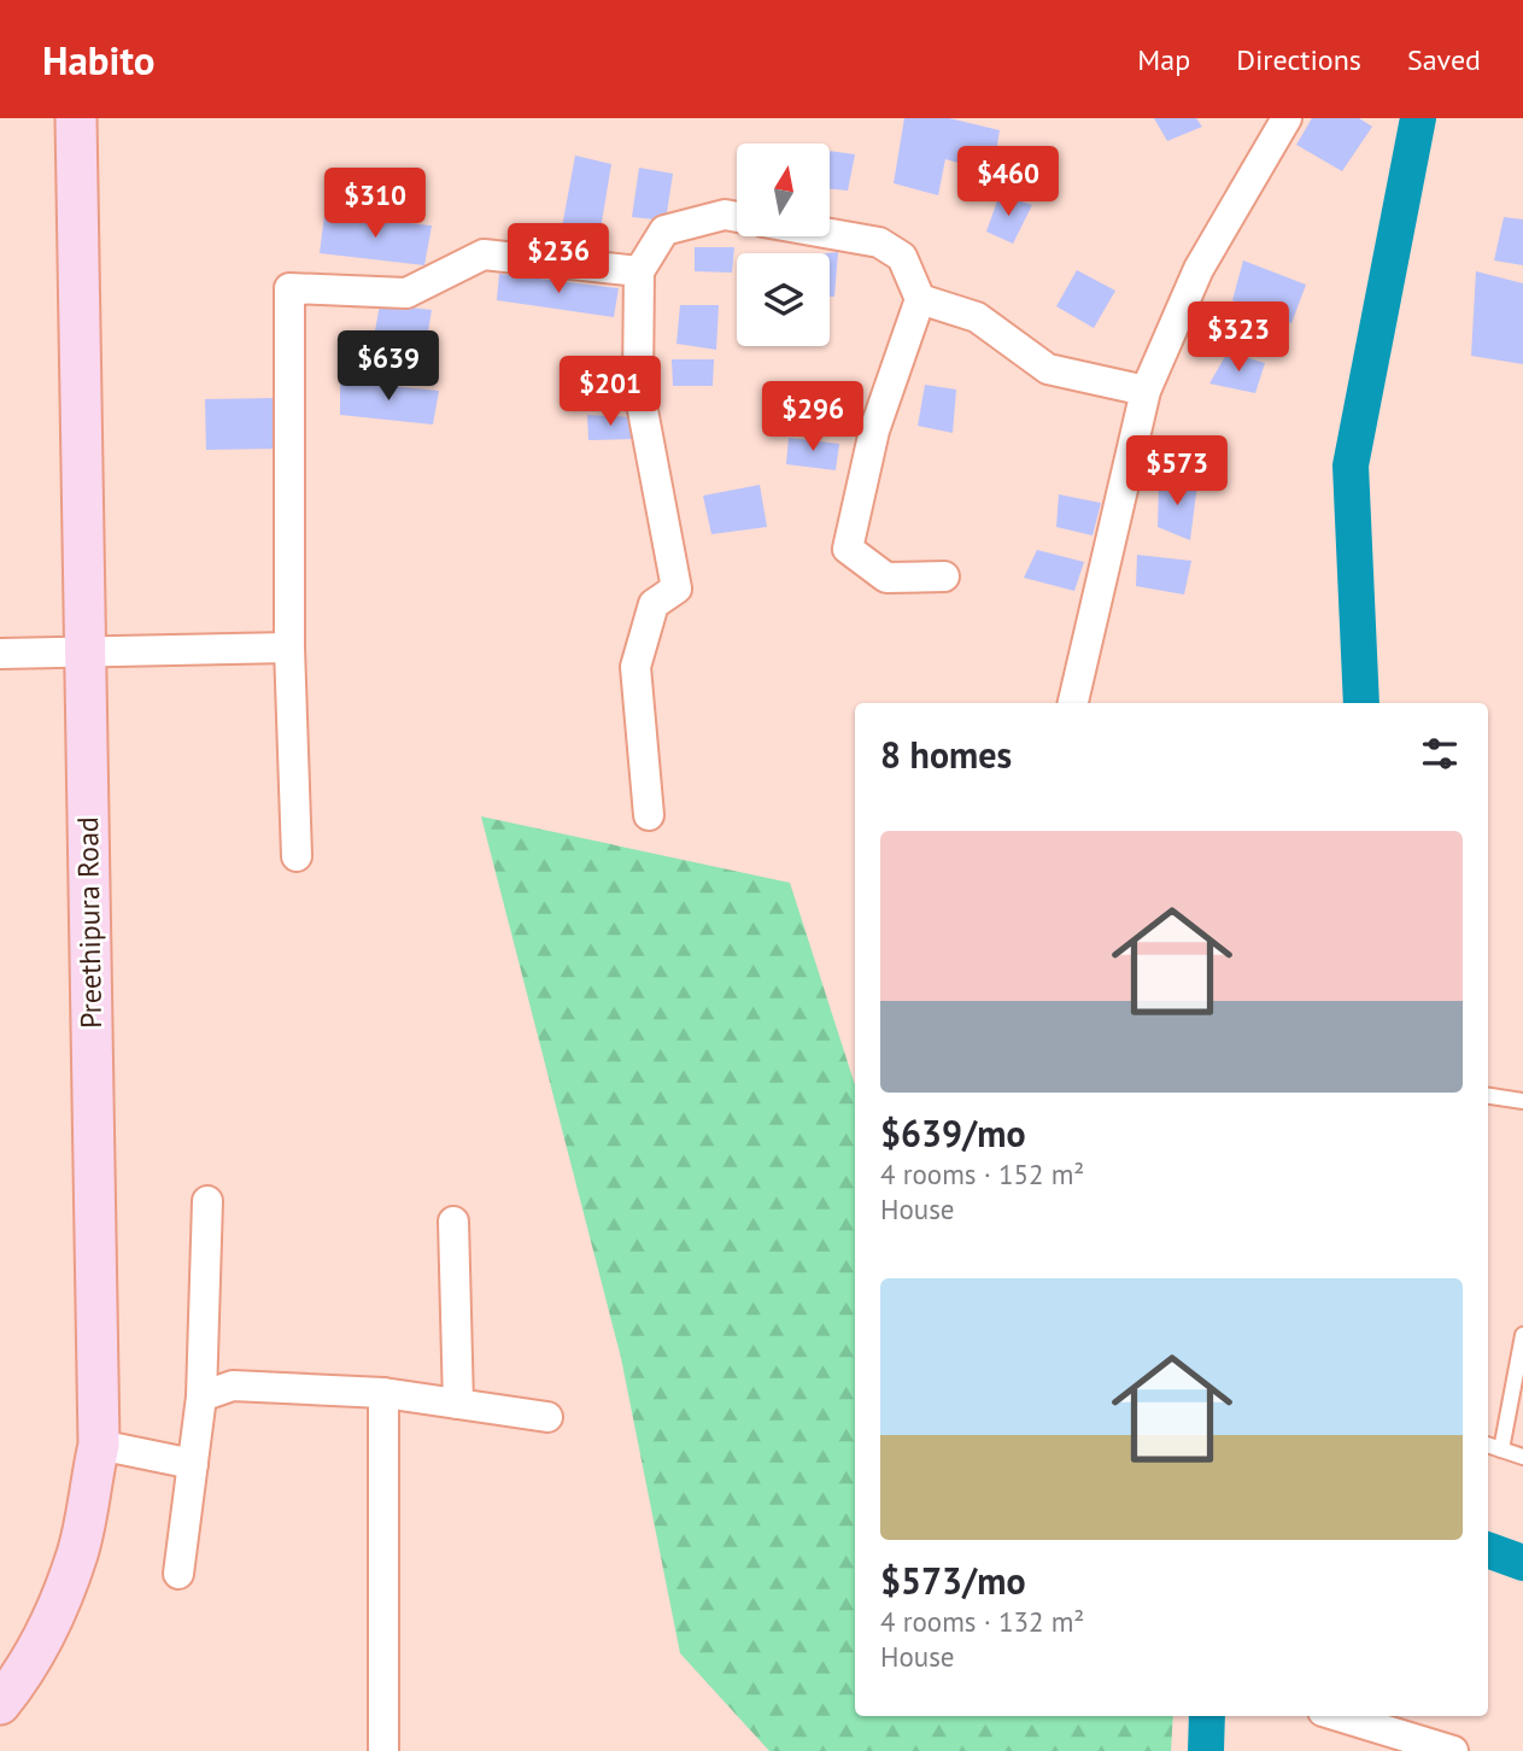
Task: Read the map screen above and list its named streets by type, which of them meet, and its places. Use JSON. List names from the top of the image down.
{
  "streets": {
    "street": ["Preethipura Road"]
  },
  "north": "top",
  "page": {
    "header": "Habito",
    "nav": ["Map", "Directions", "Saved"],
    "price": [
      "$460",
      "$310",
      "$236",
      "$323",
      "$639",
      "$201",
      "$296",
      "$573"
    ],
    "heading": "8 homes",
    "list": [
      {
        "name": "$639/mo",
        "note": "4 rooms · 152 m² · House"
      },
      {
        "name": "$573/mo",
        "note": "4 rooms · 132 m² · House"
      }
    ]
  }
}
